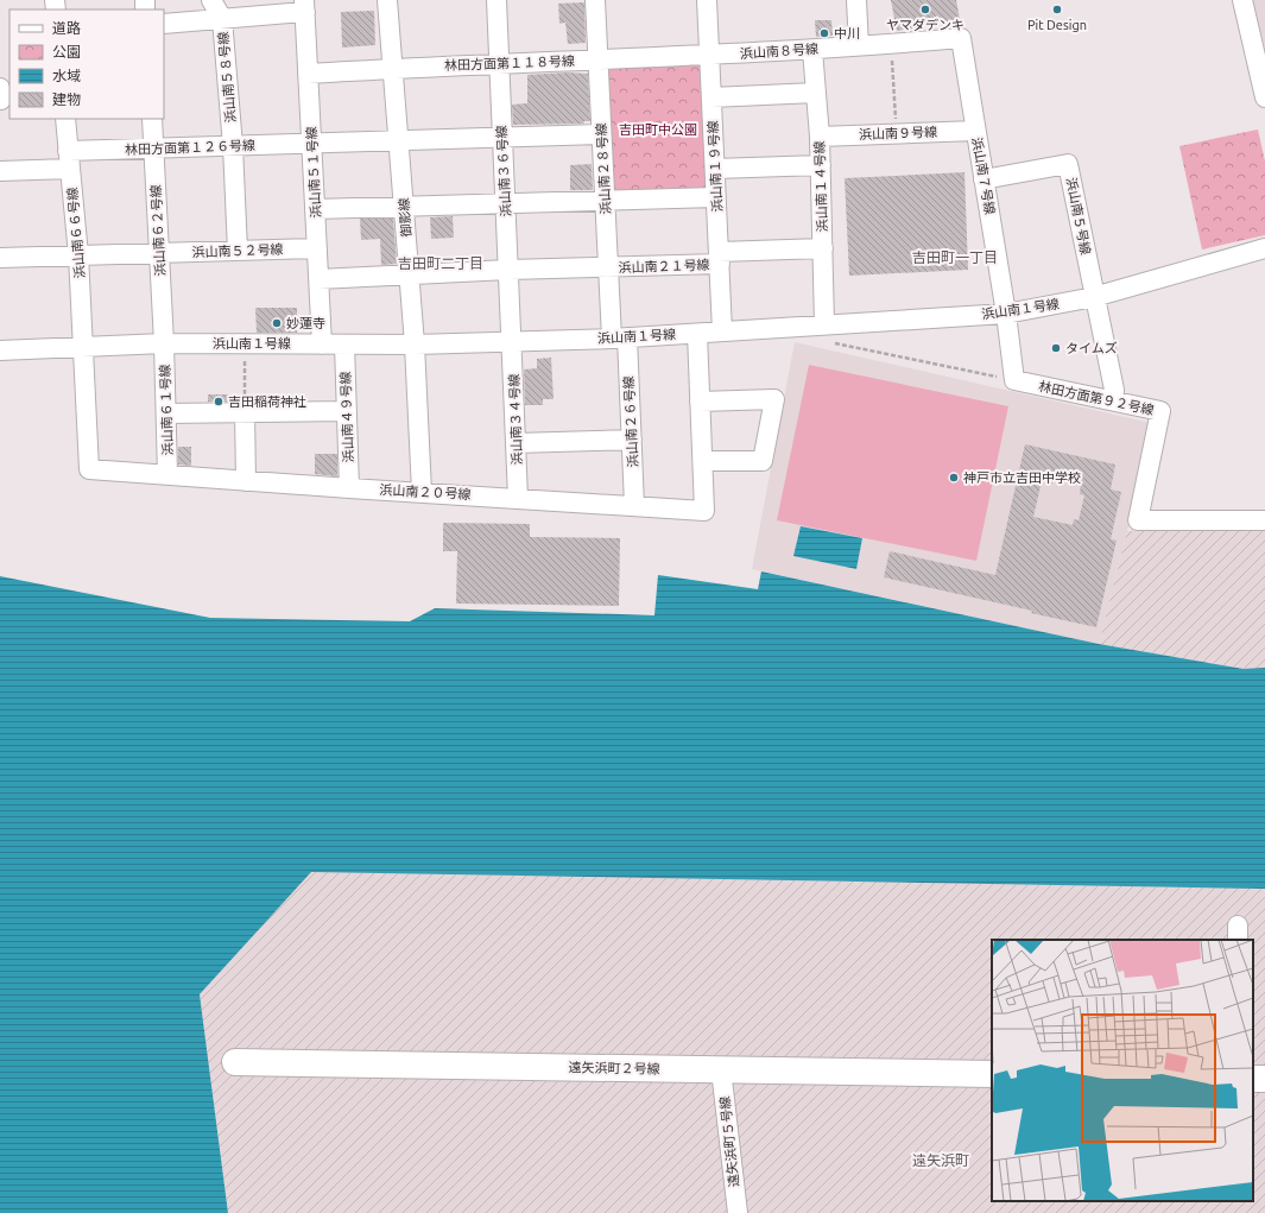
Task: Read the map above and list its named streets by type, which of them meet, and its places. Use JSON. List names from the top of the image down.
{
  "streets": {
    "street": [
      "浜山南８号線",
      "林田方面第１１８号線",
      "浜山南５８号線",
      "浜山南９号線",
      "林田方面第１２６号線",
      "浜山南１９号線",
      "浜山南２８号線",
      "浜山南３６号線",
      "浜山南５１号線",
      "浜山南７号線",
      "浜山南１４号線",
      "浜山南５号線",
      "御影線",
      "浜山南６２号線",
      "浜山南６６号線",
      "浜山南５２号線",
      "浜山南２１号線",
      "浜山南１号線",
      "林田方面第９２号線",
      "浜山南６１号線",
      "浜山南４９号線",
      "浜山南３４号線",
      "浜山南２６号線",
      "浜山南２０号線",
      "遠矢浜町２号線",
      "遠矢浜町５号線"
    ]
  },
  "crossings": [
    ["浜山南８号線", "林田方面第１１８号線"],
    ["浜山南８号線", "浜山南１９号線"],
    ["浜山南８号線", "浜山南７号線"],
    ["浜山南８号線", "浜山南１４号線"],
    ["林田方面第１１８号線", "浜山南１９号線"],
    ["林田方面第１１８号線", "浜山南２８号線"],
    ["林田方面第１１８号線", "浜山南３６号線"],
    ["林田方面第１１８号線", "浜山南５１号線"],
    ["林田方面第１１８号線", "御影線"],
    ["浜山南５８号線", "林田方面第１２６号線"],
    ["浜山南５８号線", "浜山南５２号線"],
    ["浜山南９号線", "浜山南７号線"],
    ["浜山南９号線", "浜山南１４号線"],
    ["林田方面第１２６号線", "浜山南２８号線"],
    ["林田方面第１２６号線", "浜山南３６号線"],
    ["林田方面第１２６号線", "浜山南５１号線"],
    ["林田方面第１２６号線", "御影線"],
    ["林田方面第１２６号線", "浜山南６２号線"],
    ["林田方面第１２６号線", "浜山南６６号線"],
    ["浜山南１９号線", "浜山南２１号線"],
    ["浜山南１９号線", "浜山南１号線"],
    ["浜山南２８号線", "浜山南２１号線"],
    ["浜山南２８号線", "浜山南１号線"],
    ["浜山南２８号線", "浜山南２６号線"],
    ["浜山南３６号線", "浜山南２１号線"],
    ["浜山南３６号線", "浜山南１号線"],
    ["浜山南３６号線", "浜山南３４号線"],
    ["浜山南５１号線", "浜山南５２号線"],
    ["浜山南５１号線", "浜山南２１号線"],
    ["浜山南５１号線", "浜山南１号線"],
    ["浜山南７号線", "浜山南５号線"],
    ["浜山南７号線", "浜山南１号線"],
    ["浜山南７号線", "林田方面第９２号線"],
    ["浜山南１４号線", "浜山南２１号線"],
    ["浜山南１４号線", "浜山南１号線"],
    ["浜山南５号線", "浜山南１号線"],
    ["御影線", "浜山南２１号線"],
    ["御影線", "浜山南１号線"],
    ["御影線", "浜山南２０号線"],
    ["浜山南６２号線", "浜山南５２号線"],
    ["浜山南６２号線", "浜山南１号線"],
    ["浜山南６２号線", "浜山南６１号線"],
    ["浜山南６６号線", "浜山南５２号線"],
    ["浜山南６６号線", "浜山南１号線"],
    ["浜山南６６号線", "浜山南２０号線"],
    ["浜山南１号線", "浜山南６１号線"],
    ["浜山南１号線", "浜山南４９号線"],
    ["浜山南１号線", "浜山南３４号線"],
    ["浜山南１号線", "浜山南２６号線"],
    ["浜山南１号線", "浜山南２０号線"],
    ["浜山南６１号線", "浜山南２０号線"],
    ["浜山南４９号線", "浜山南２０号線"],
    ["浜山南３４号線", "浜山南２０号線"],
    ["浜山南２６号線", "浜山南２０号線"],
    ["遠矢浜町２号線", "遠矢浜町５号線"]
  ],
  "districts": ["吉田町一丁目", "吉田町二丁目", "遠矢浜町"],
  "parks": ["吉田町中公園"],
  "places": [
    "ヤマダデンキ",
    "Pit Design",
    "中川",
    "妙蓮寺",
    "タイムズ",
    "吉田稲荷神社",
    "神戸市立吉田中学校"
  ],
  "legend": [
    "道路",
    "公園",
    "水域",
    "建物"
  ]
}
